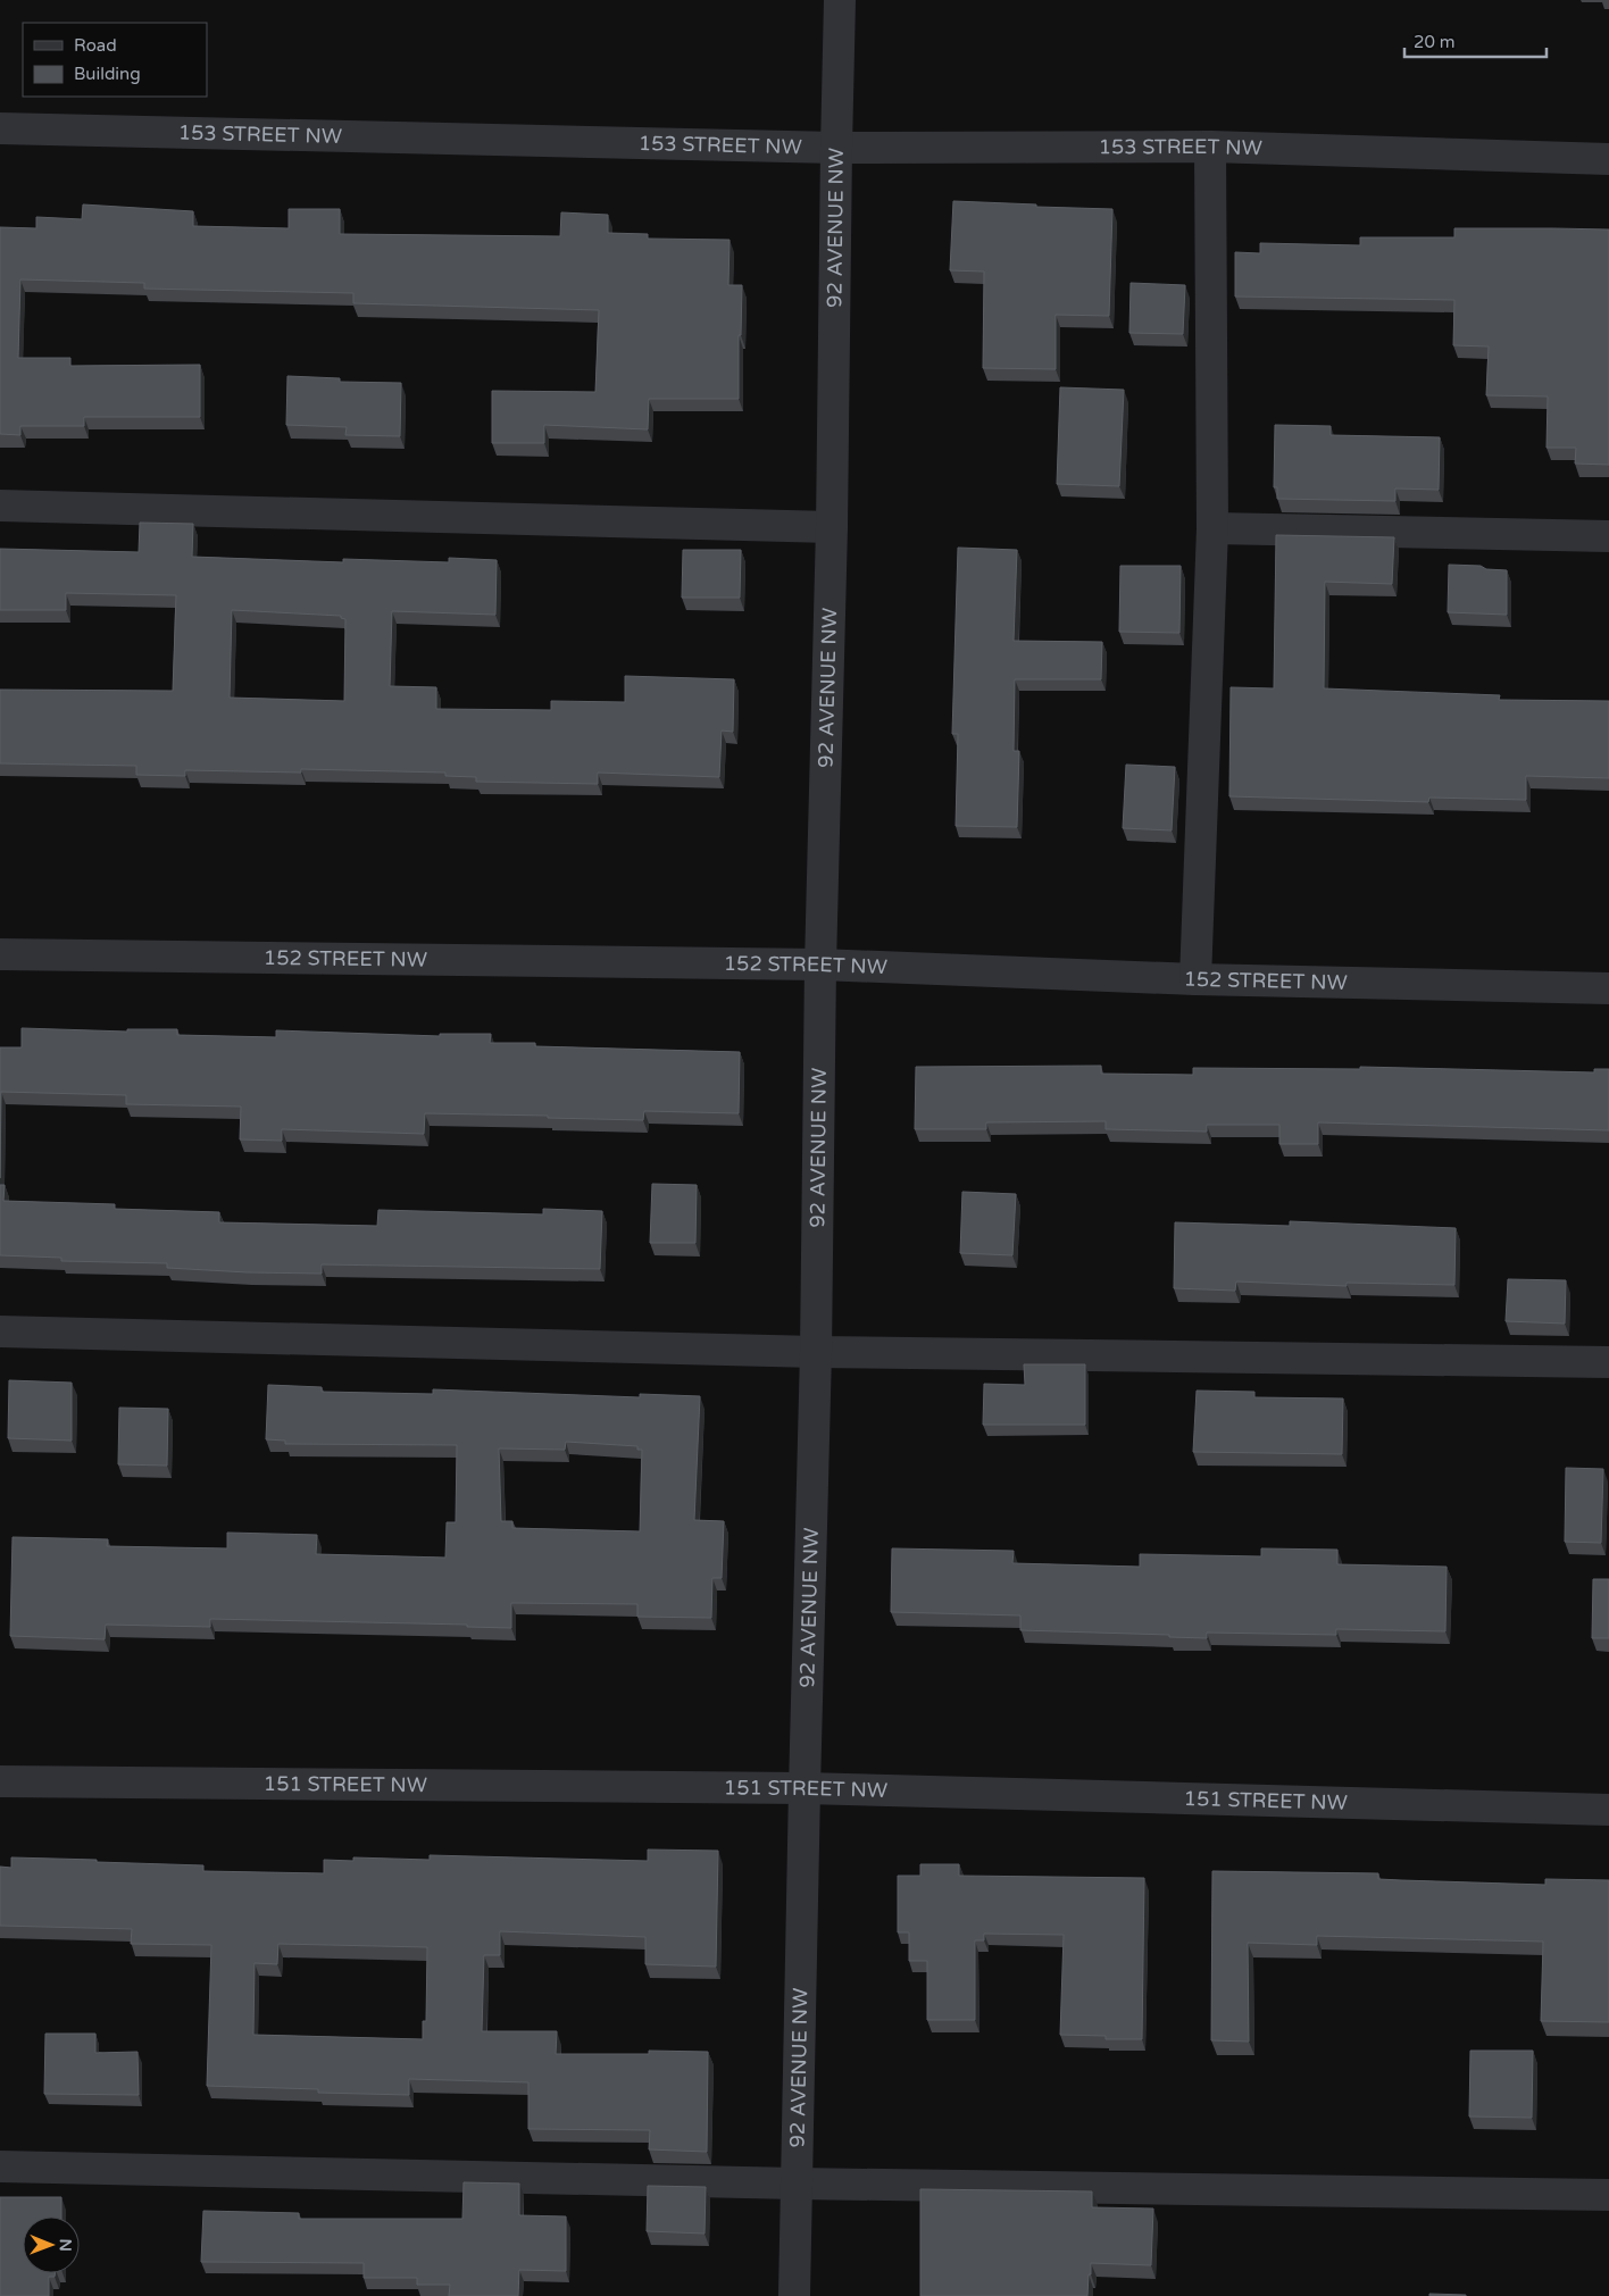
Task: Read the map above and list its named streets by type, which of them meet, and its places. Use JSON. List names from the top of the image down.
{
  "streets": {
    "street": [
      "153 STREET NW",
      "92 AVENUE NW",
      "152 STREET NW",
      "151 STREET NW"
    ]
  },
  "crossings": [
    ["153 STREET NW", "92 AVENUE NW"],
    ["92 AVENUE NW", "152 STREET NW"],
    ["92 AVENUE NW", "151 STREET NW"]
  ],
  "legend": ["Road", "Building"],
  "scale_bar": "20 m",
  "north": "right"
}
